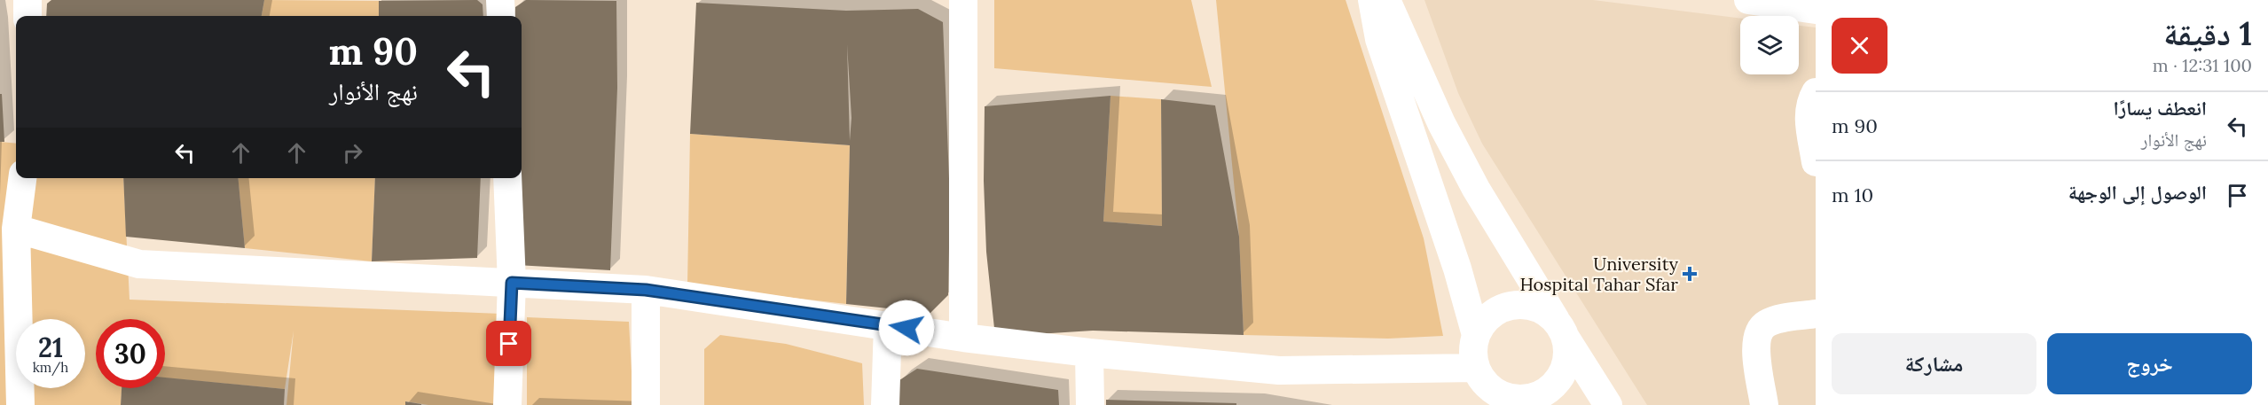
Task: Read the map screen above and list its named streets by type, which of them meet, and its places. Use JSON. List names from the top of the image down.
{
  "places": {
    "health": ["University Hospital Tahar Sfar"]
  },
  "page": {
    "heading": ["1 دقيقة", "100 m · 12:31"],
    "turn": ["90 m", "نهج الأنوار"],
    "list": [
      {
        "name": "انعطف يسارًا",
        "note": "نهج الأنوار",
        "value": "90 m"
      },
      {
        "name": "الوصول إلى الوجهة",
        "value": "10 m"
      }
    ],
    "speed": "21 km/h",
    "limit": "30",
    "buttons": ["خروج", "مشاركة"]
  }
}
